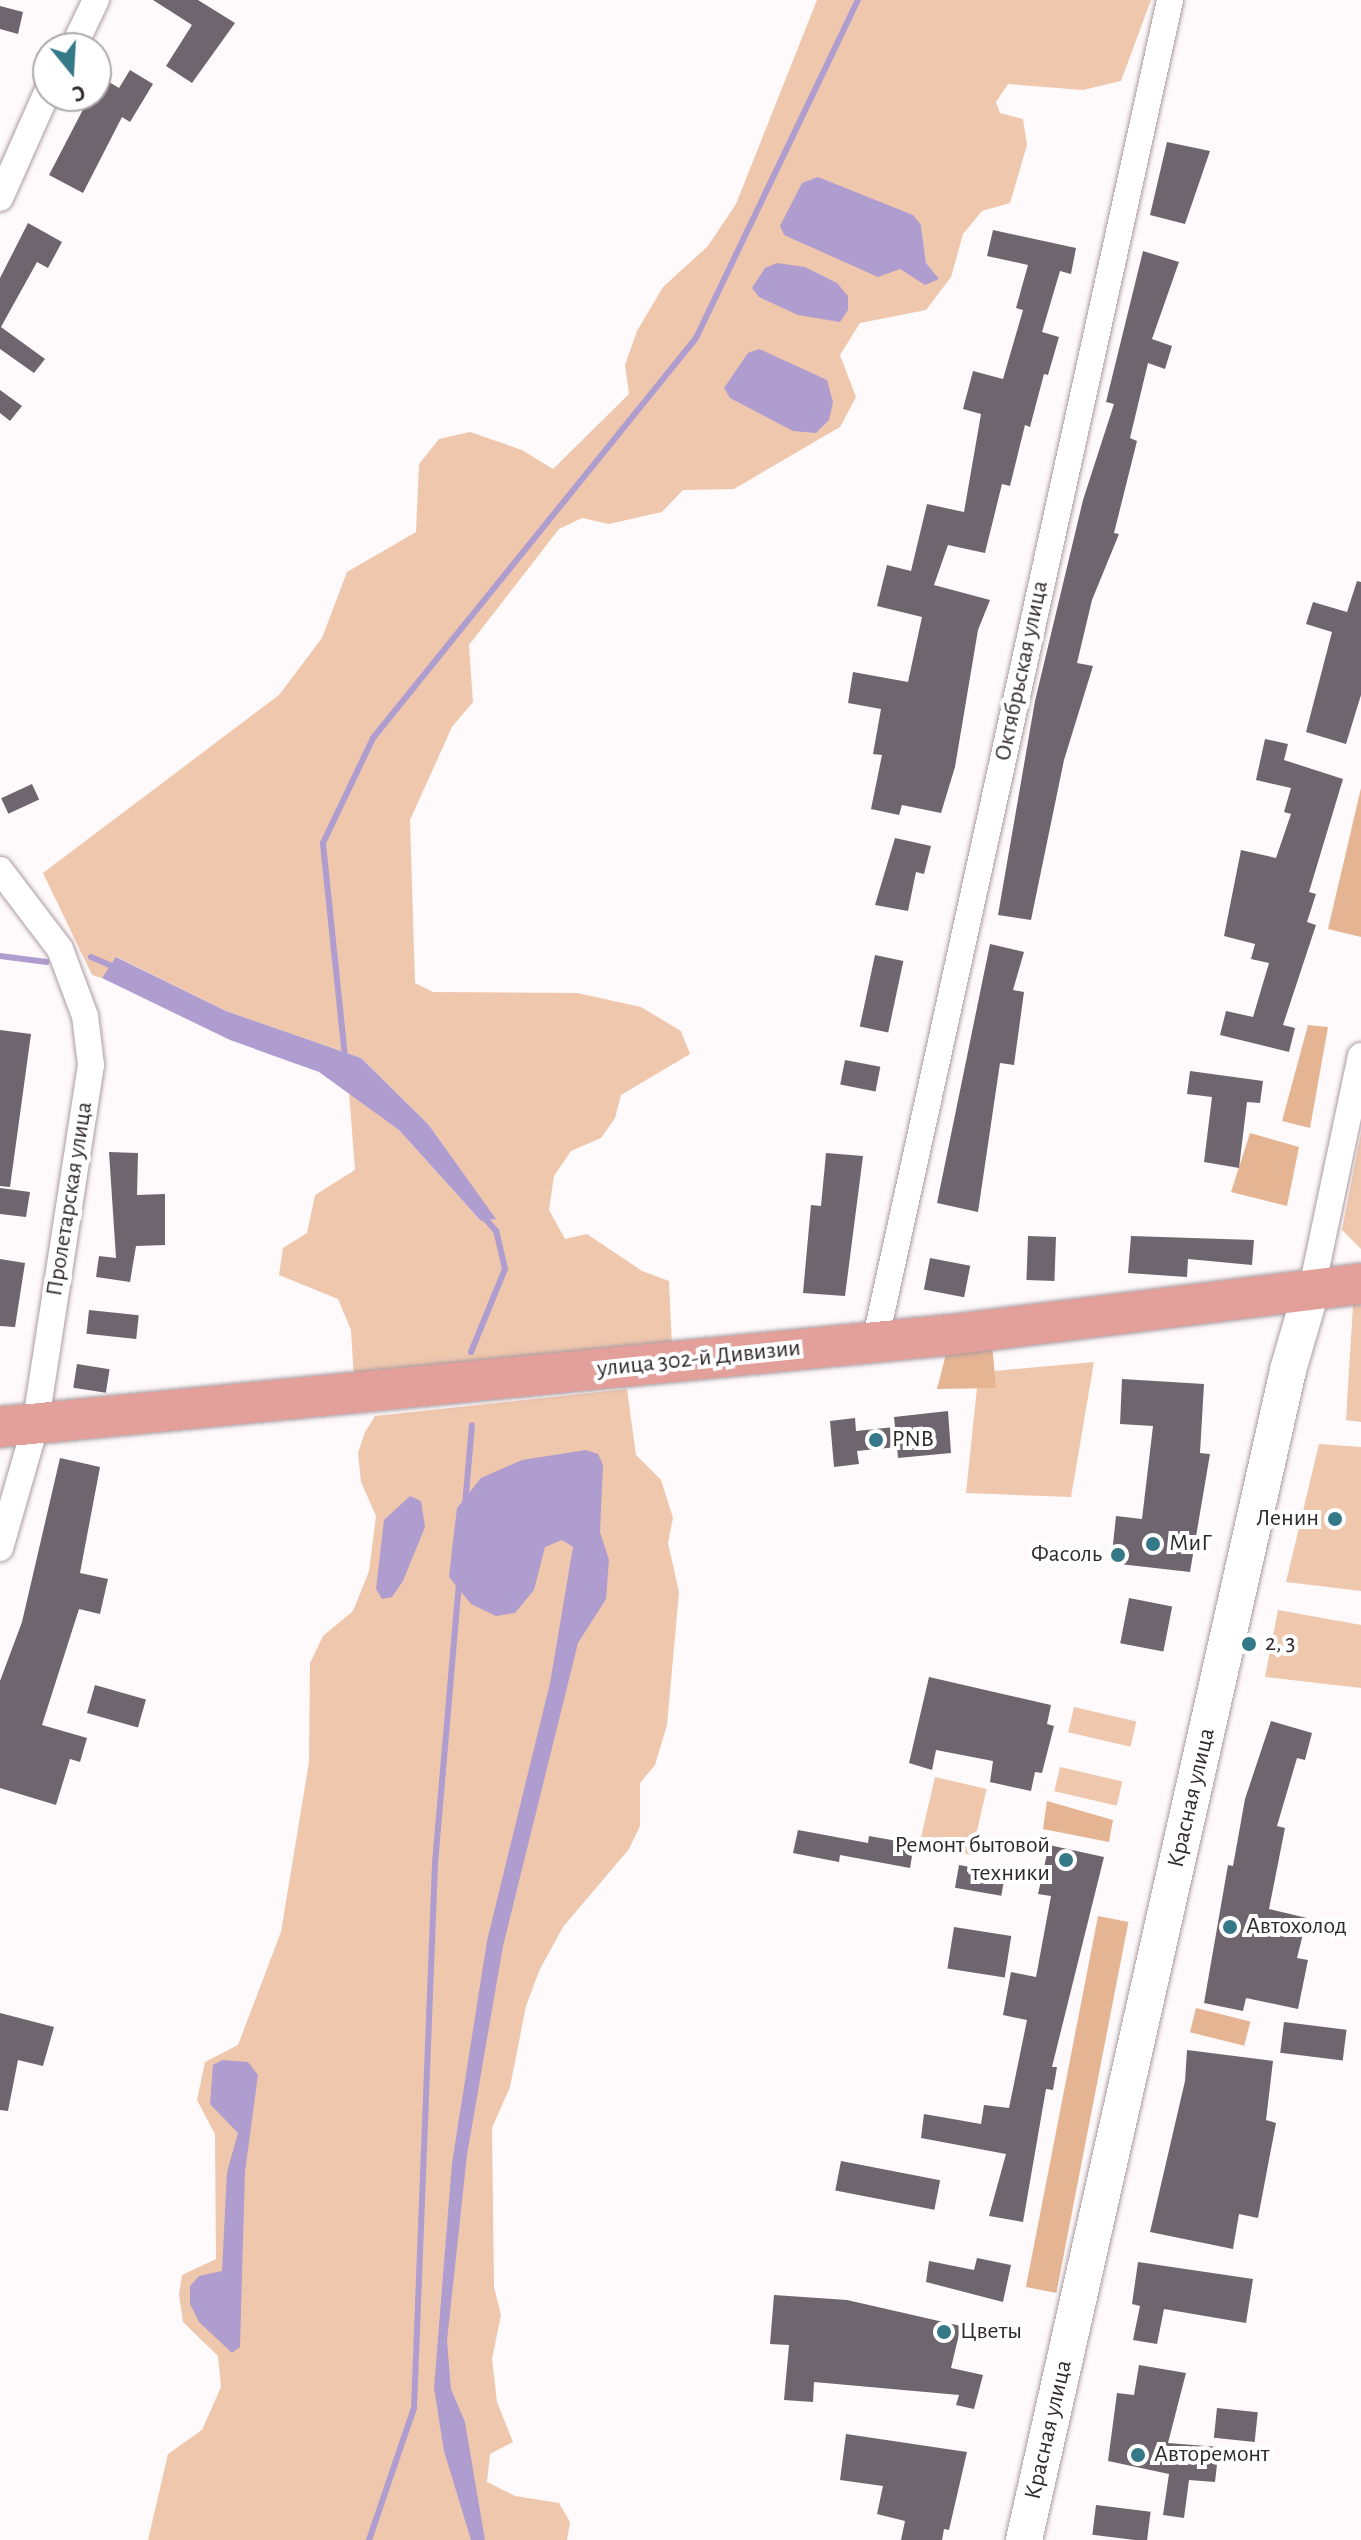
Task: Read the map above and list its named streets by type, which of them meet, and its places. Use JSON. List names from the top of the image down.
{
  "streets": {
    "main road": ["улица 302-й Дивизии"],
    "street": ["Октябрьская улица", "Пролетарская улица", "Красная улица"]
  },
  "crossings": [
    ["Октябрьская улица", "улица 302-й Дивизии"],
    ["Пролетарская улица", "улица 302-й Дивизии"],
    ["улица 302-й Дивизии", "Красная улица"]
  ],
  "places": [
    "PNB",
    "Ленин",
    "МиГ",
    "Фасоль",
    "2, 3",
    "Ремонт бытовой техники",
    "Автохолод",
    "Цветы",
    "Авторемонт"
  ],
  "north": "bottom"
}
